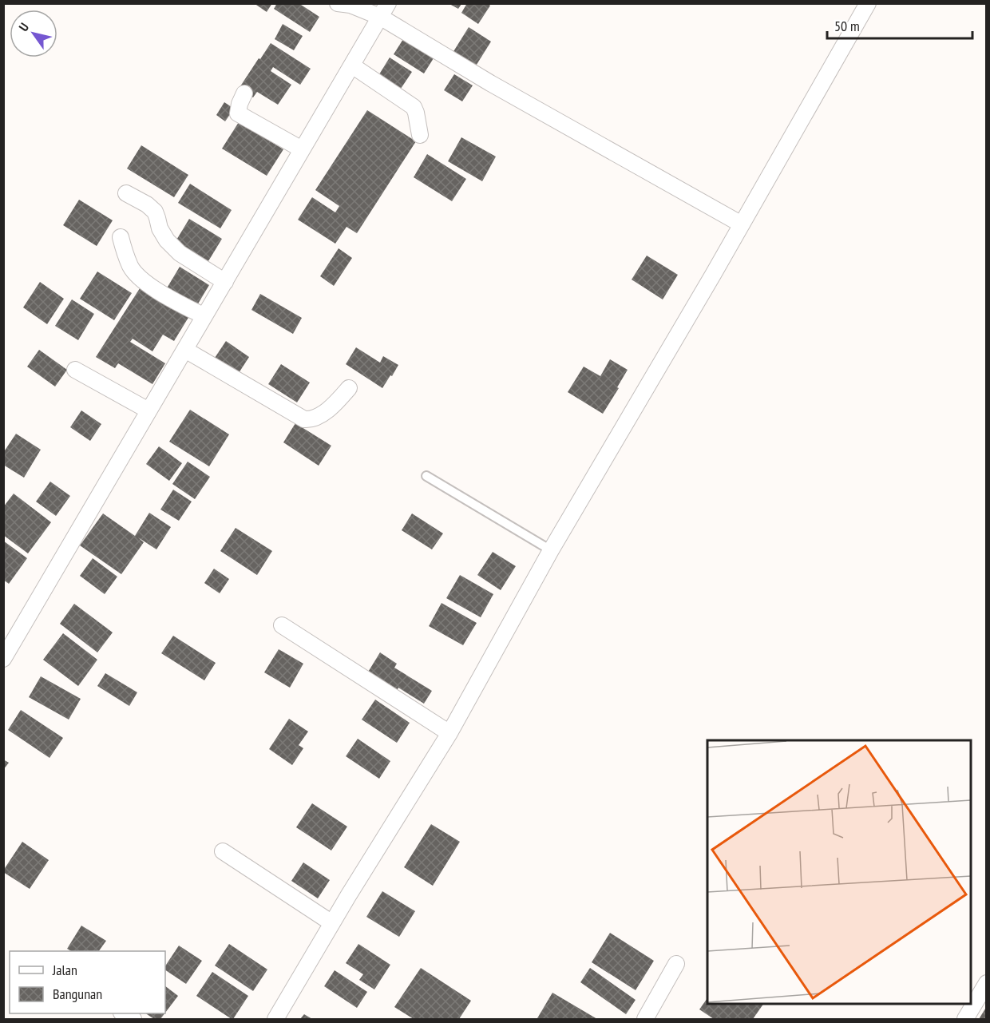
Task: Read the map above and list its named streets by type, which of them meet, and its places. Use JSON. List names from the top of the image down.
{
  "legend": ["Jalan", "Bangunan"],
  "scale_bar": "50 m",
  "north": "top left"
}
